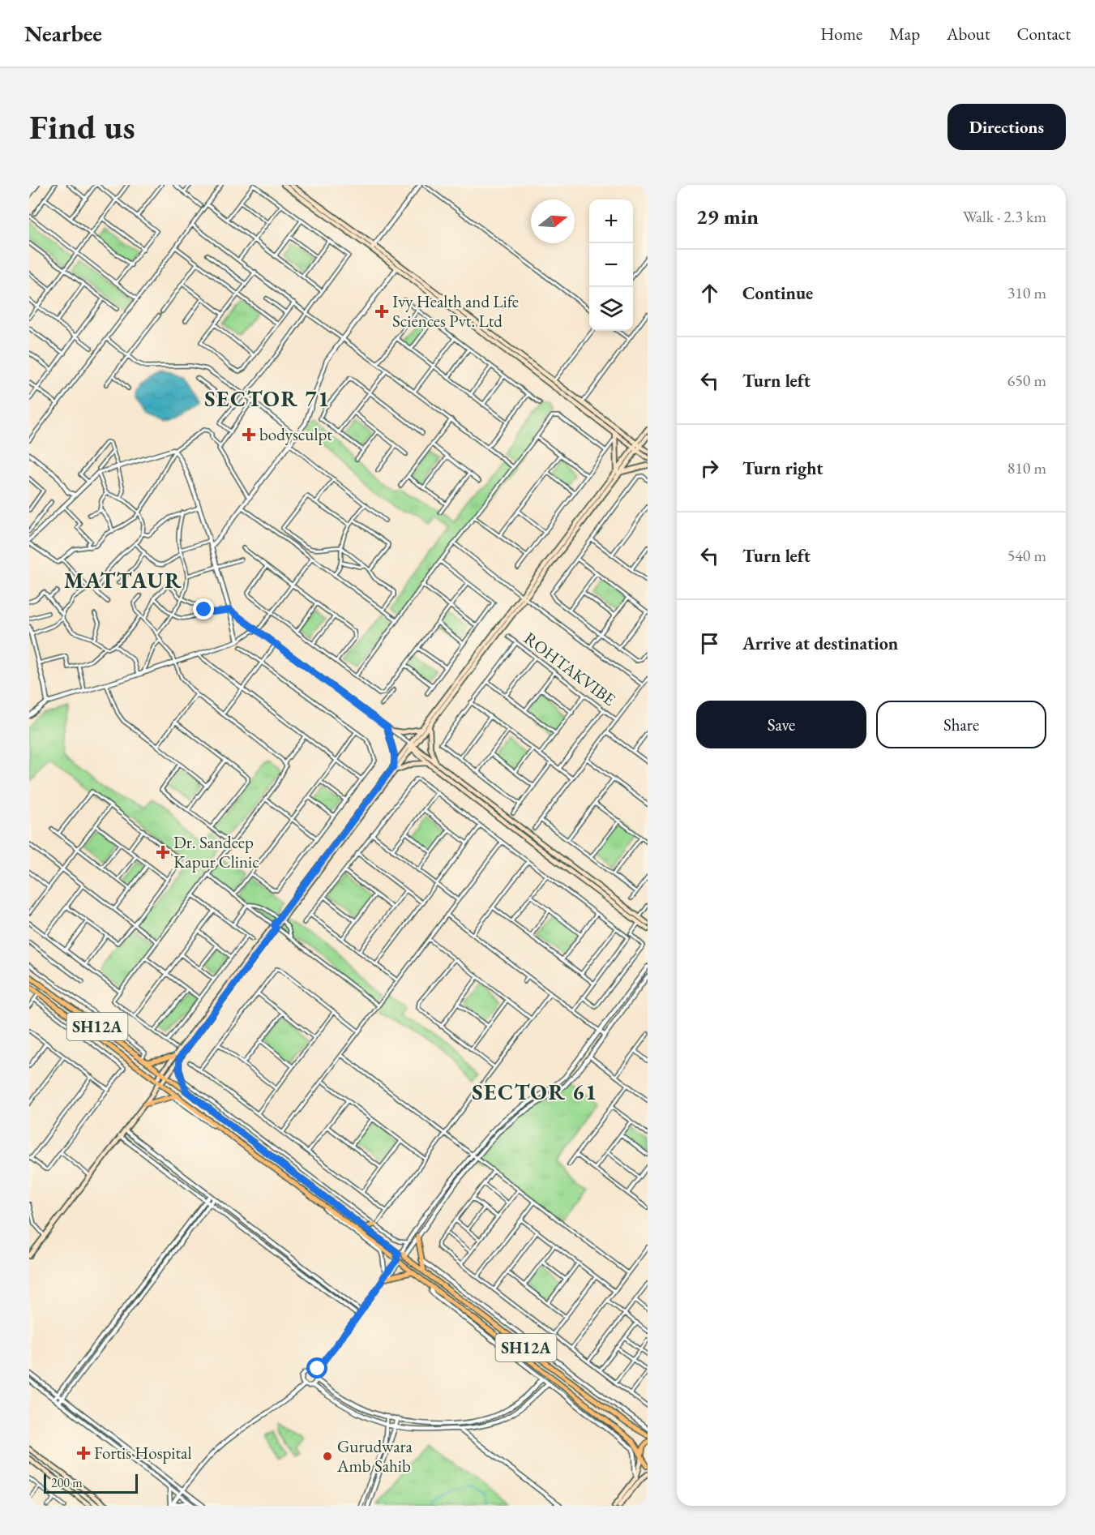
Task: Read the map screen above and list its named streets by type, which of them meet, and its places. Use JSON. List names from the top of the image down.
{
  "streets": {
    "main road": ["SH12A"],
    "street": ["ROHTAKVIBE"]
  },
  "districts": ["SECTOR 71", "MATTAUR", "SECTOR 61"],
  "places": {
    "health": [
      "Ivy Health and Life Sciences Pvt. Ltd",
      "bodysculpt",
      "Dr. Sandeep Kapur Clinic",
      "Fortis Hospital"
    ],
    "other": ["Gurudwara Amb Sahib"]
  },
  "scale_bar": "200 m",
  "north": "right",
  "page": {
    "header": "Nearbee",
    "nav": [
      "Home",
      "Map",
      "About",
      "Contact"
    ],
    "buttons": [
      "Directions",
      ["Save", "Share"]
    ],
    "title": "Find us",
    "heading": ["29 min", "Walk · 2.3 km"],
    "map_buttons": ["+", "−"],
    "list": [
      ["Continue", "310 m"],
      ["Turn left", "650 m"],
      ["Turn right", "810 m"],
      ["Turn left", "540 m"],
      "Arrive at destination"
    ],
    "scale": "200 m"
  }
}
